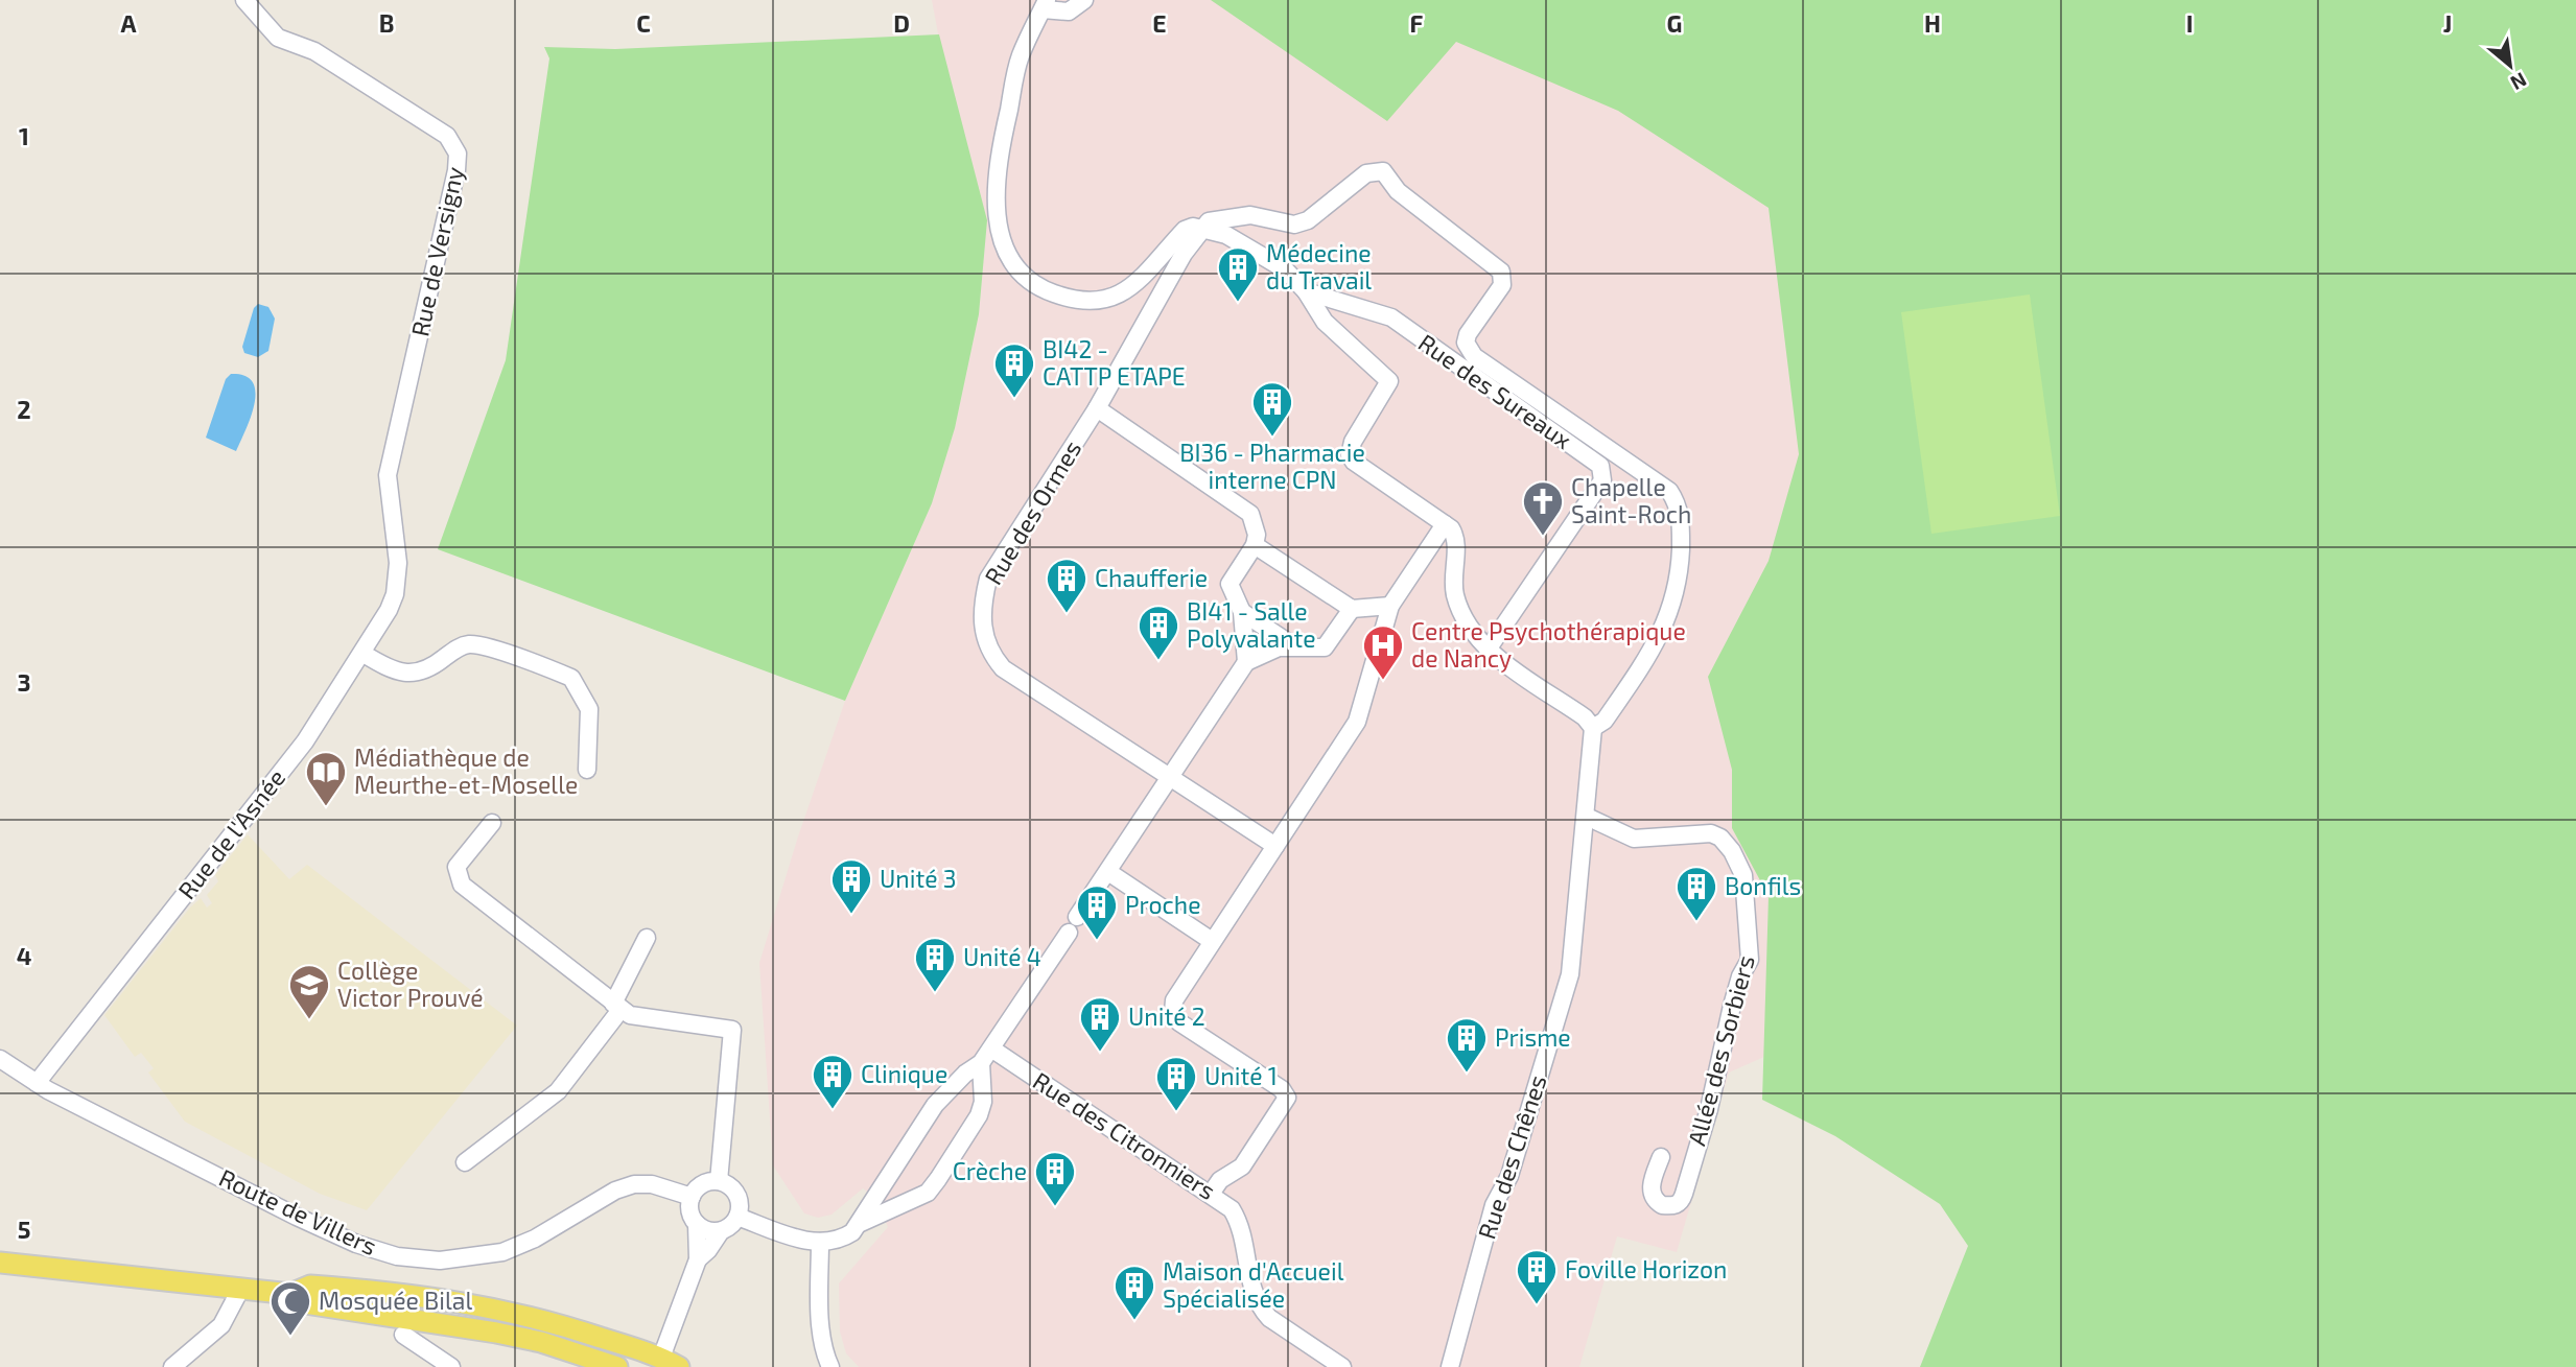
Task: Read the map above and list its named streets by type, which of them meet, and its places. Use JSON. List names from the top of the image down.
{
  "streets": {
    "street": [
      "Rue de Versigny",
      "Rue des Sureaux",
      "Rue des Ormes",
      "Rue de l'Asnée",
      "Allée des Sorbiers",
      "Rue des Citronniers",
      "Rue des Chênes",
      "Route de Villers"
    ]
  },
  "crossings": [
    ["Rue de Versigny", "Rue de l'Asnée"],
    ["Rue des Sureaux", "Rue des Ormes"],
    ["Rue de l'Asnée", "Route de Villers"],
    ["Allée des Sorbiers", "Rue des Chênes"]
  ],
  "places": {
    "building": [
      "Médecine du Travail",
      "BI42 - CATTP ETAPE",
      "BI36 - Pharmacie interne CPN",
      "Chaufferie",
      "BI41 - Salle Polyvalante",
      "Unité 3",
      "Bonfils",
      "Proche",
      "Unité 4",
      "Unité 2",
      "Prisme",
      "Clinique",
      "Unité 1",
      "Crèche",
      "Foville Horizon",
      "Maison d'Accueil Spécialisée"
    ],
    "church": ["Chapelle Saint-Roch"],
    "hospital": ["Centre Psychothérapique de Nancy"],
    "library": ["Médiathèque de Meurthe-et-Moselle"],
    "school or university": ["Collège Victor Prouvé"],
    "mosque": ["Mosquée Bilal"]
  },
  "north": "bottom right",
  "grid": {
    "columns": [
      "A",
      "B",
      "C",
      "D",
      "E",
      "F",
      "G",
      "H",
      "I",
      "J"
    ],
    "rows": [
      "1",
      "2",
      "3",
      "4",
      "5"
    ]
  }
}
